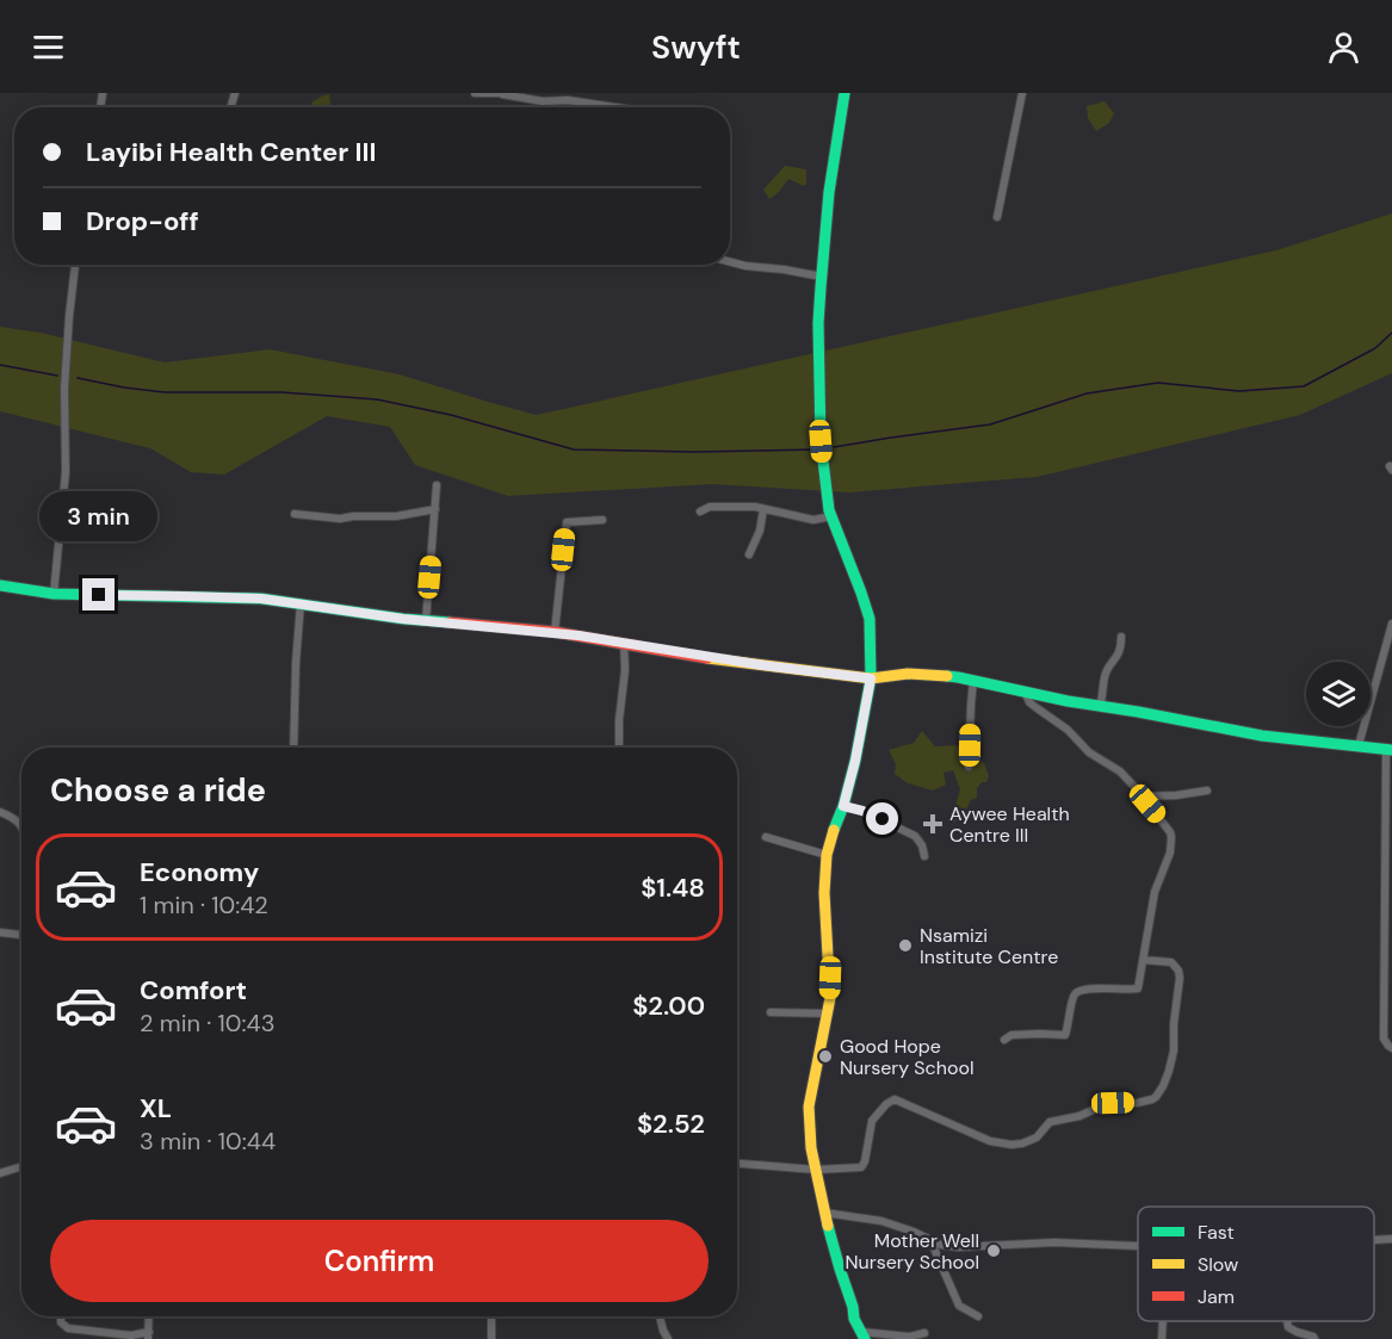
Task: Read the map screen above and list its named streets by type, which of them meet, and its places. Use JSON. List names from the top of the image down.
{
  "places": {
    "health": ["Aywee Health Centre III"],
    "other": ["Nsamizi Institute Centre", "Good Hope Nursery School", "Mother Well Nursery School"]
  },
  "legend": ["Fast", "Slow", "Jam"],
  "page": {
    "header": "Swyft",
    "banner": ["Layibi Health Center III", "Drop-off"],
    "bubble": "3 min",
    "heading": "Choose a ride",
    "list": [
      {
        "name": "Economy",
        "note": "1 min · 10:42",
        "value": "$1.48"
      },
      {
        "name": "Comfort",
        "note": "2 min · 10:43",
        "value": "$2.00"
      },
      {
        "name": "XL",
        "note": "3 min · 10:44",
        "value": "$2.52"
      }
    ],
    "buttons": "Confirm"
  }
}
